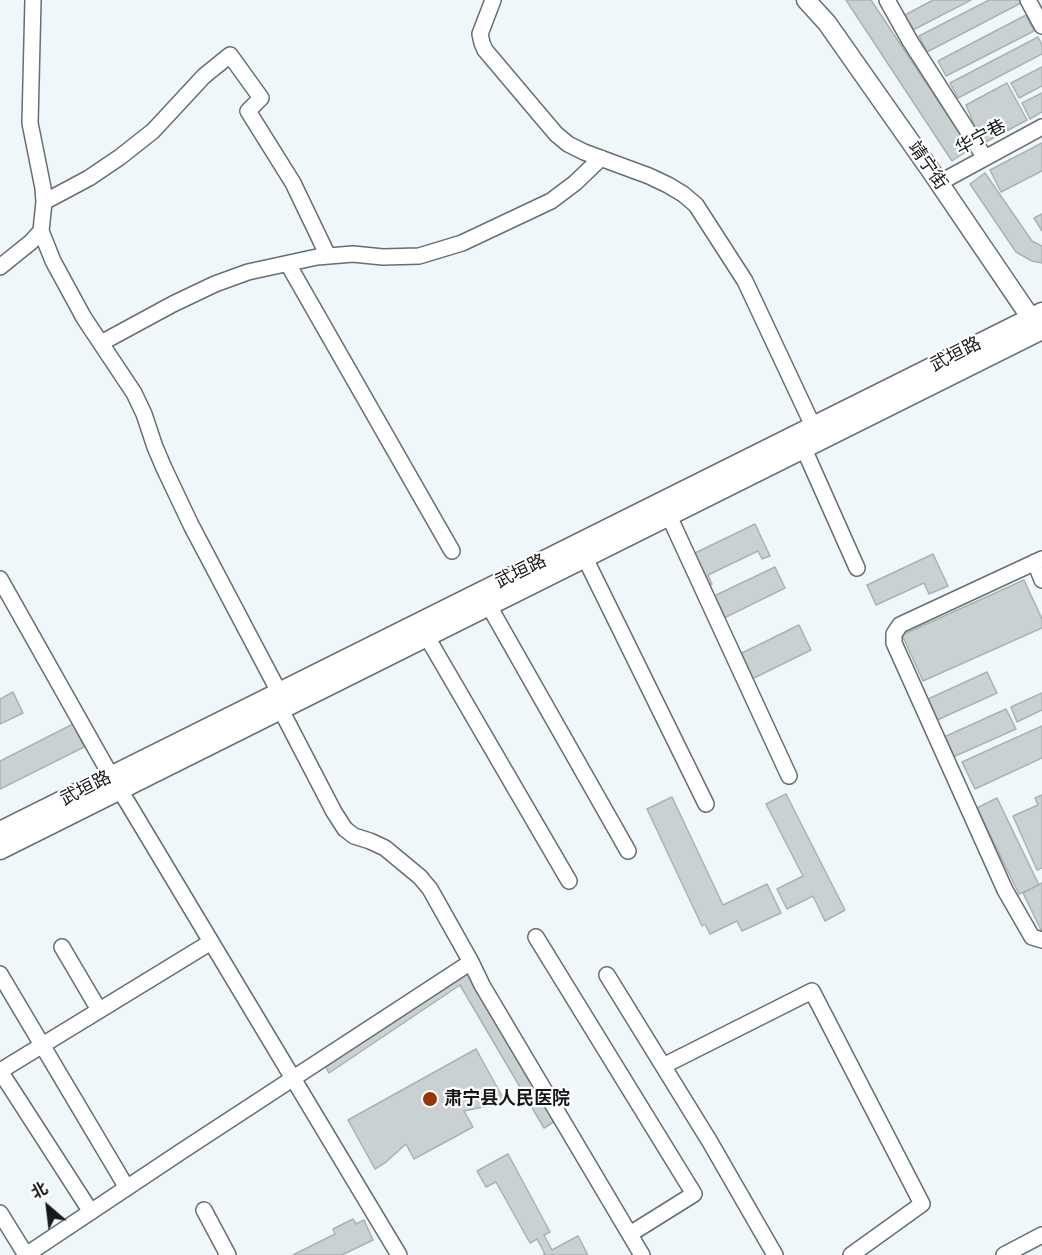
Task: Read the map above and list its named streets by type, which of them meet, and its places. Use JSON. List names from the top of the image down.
{
  "streets": {
    "main road": ["靖宁街", "武垣路"],
    "street": ["华宁巷"]
  },
  "crossings": [
    ["华宁巷", "靖宁街"],
    ["靖宁街", "武垣路"]
  ],
  "places": ["肃宁县人民医院"],
  "north": "top left"
}
